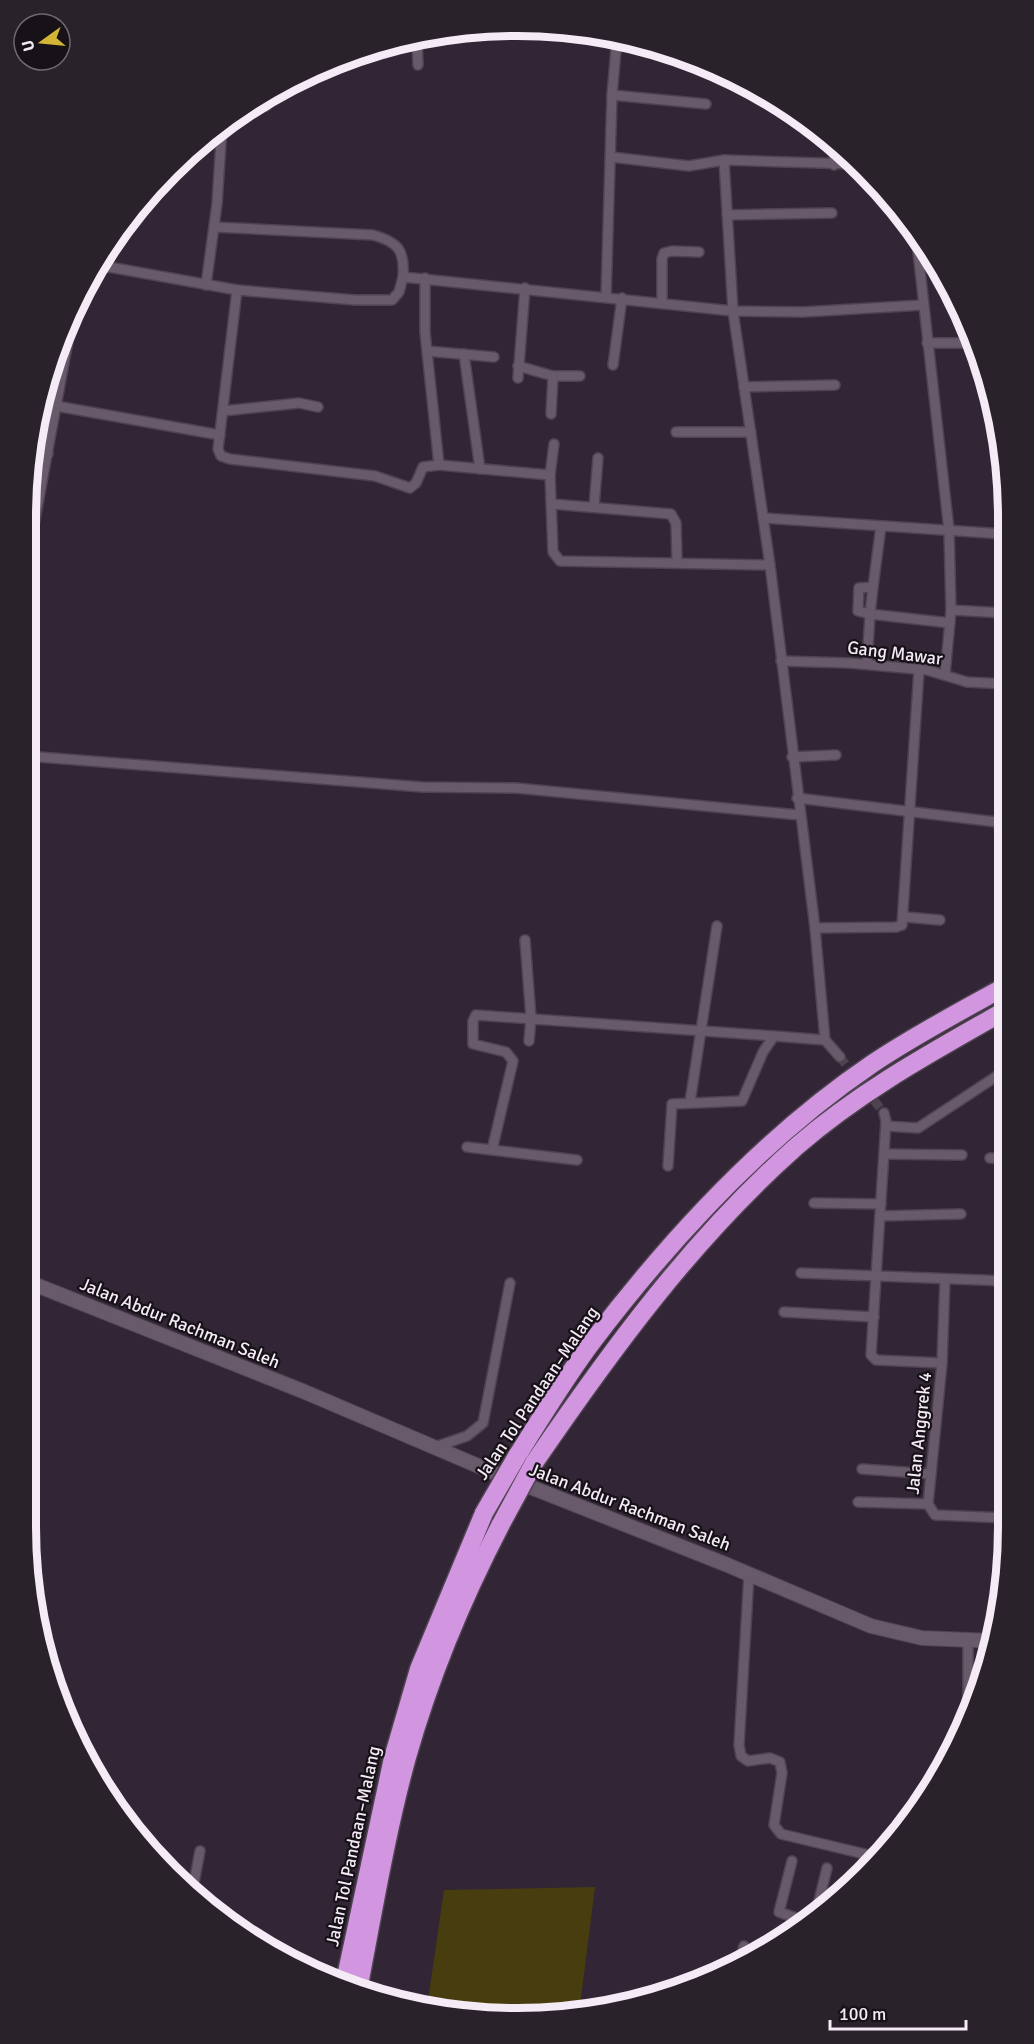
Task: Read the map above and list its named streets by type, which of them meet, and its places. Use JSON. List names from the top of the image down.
{
  "streets": {
    "highway": ["Jalan Tol Pandaan–Malang"],
    "street": ["Gang Mawar", "Jalan Abdur Rachman Saleh", "Jalan Anggrek 4"]
  },
  "scale_bar": "100 m",
  "north": "left"
}
